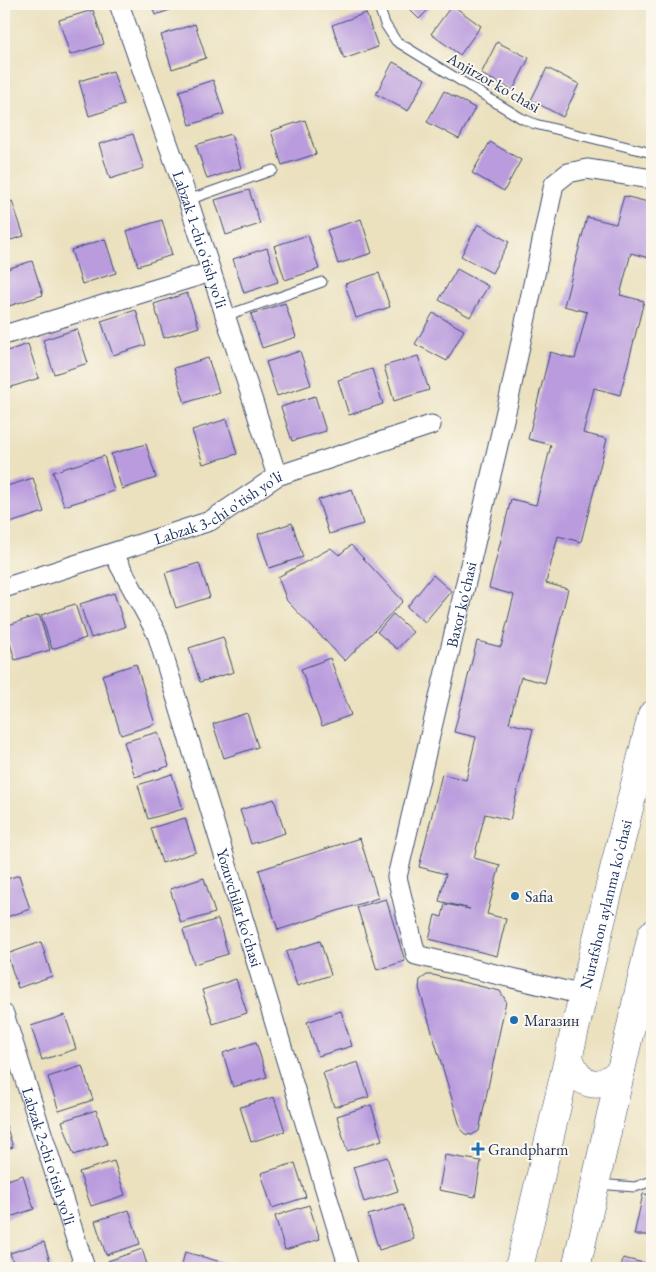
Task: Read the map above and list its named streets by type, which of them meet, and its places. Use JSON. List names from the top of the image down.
{
  "streets": {
    "main road": ["Nurafshon aylanma ko'chasi"],
    "street": [
      "Labzak 1-chi o'tish yo'li",
      "Labzak 3-chi o'tish yo'li",
      "Baxor ko'chasi",
      "Yozuvchilar ko'chasi",
      "Labzak 2-chi o'tish yo'li"
    ],
    "lane": ["Anjirzor ko'chasi"]
  },
  "crossings": [
    ["Labzak 1-chi o'tish yo'li", "Labzak 3-chi o'tish yo'li"],
    ["Labzak 3-chi o'tish yo'li", "Yozuvchilar ko'chasi"],
    ["Baxor ko'chasi", "Nurafshon aylanma ko'chasi"]
  ],
  "places": {
    "other": ["Safia", "Магазин"],
    "health": ["Grandpharm"]
  }
}
